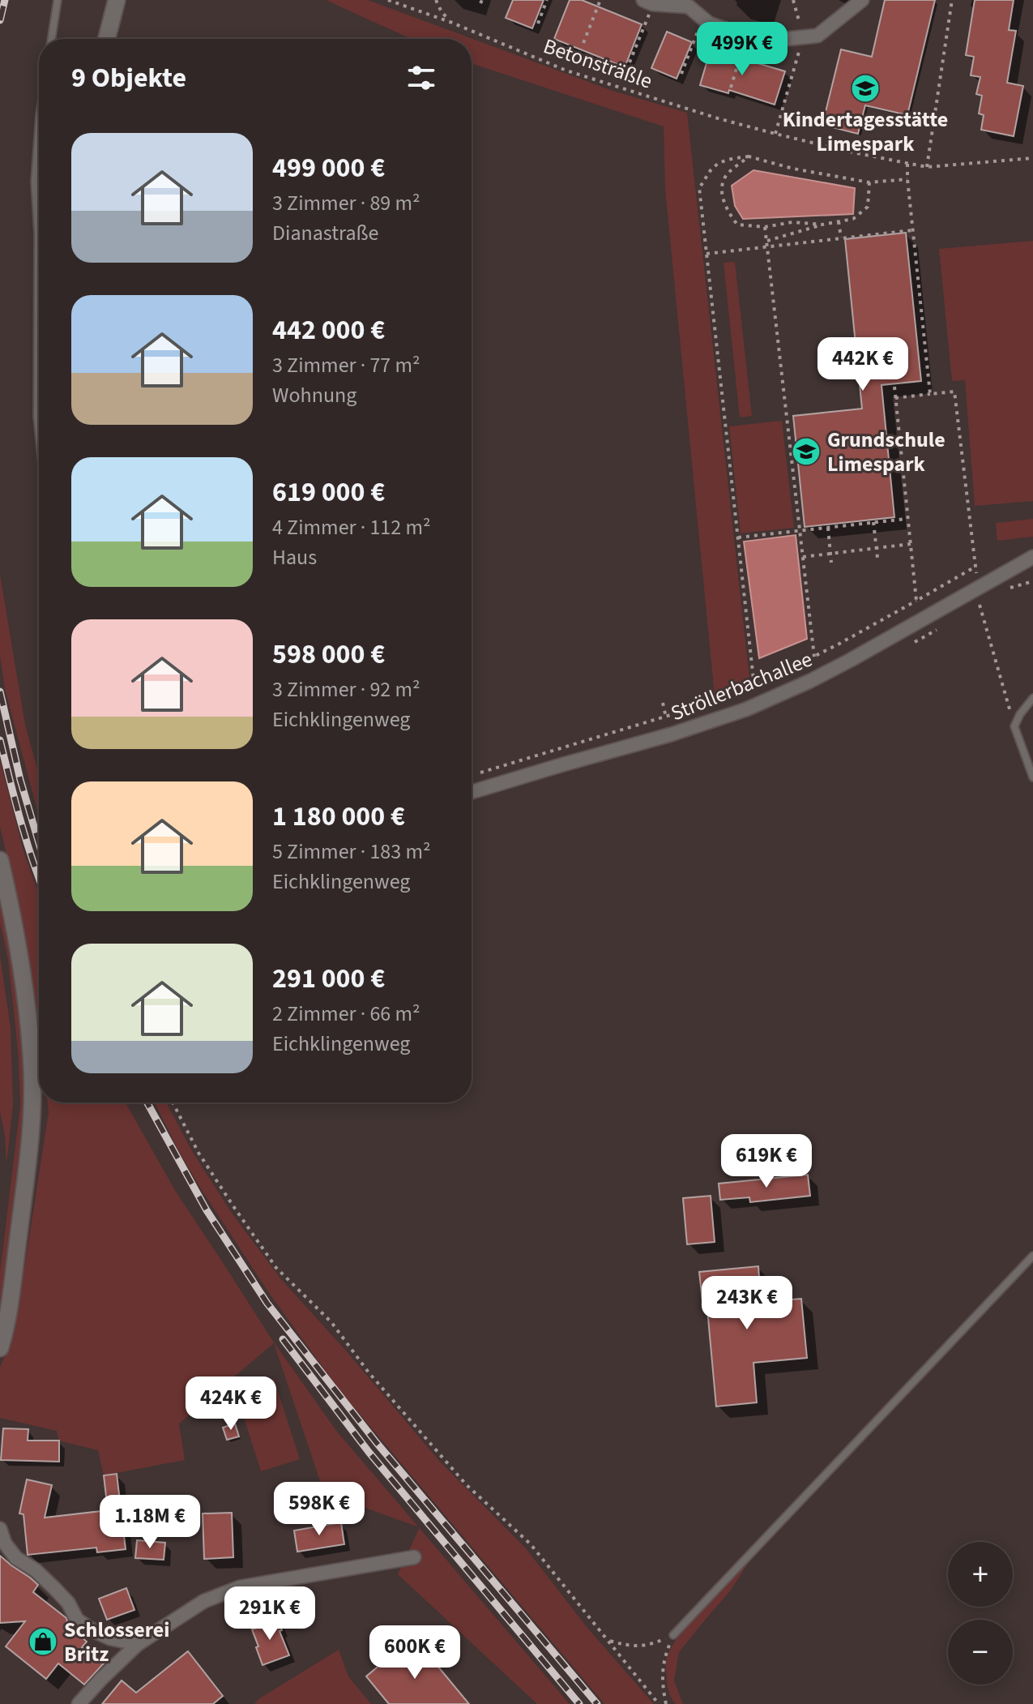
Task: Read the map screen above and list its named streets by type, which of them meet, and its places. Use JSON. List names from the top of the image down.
{
  "streets": {
    "street": ["Ströllerbachallee"],
    "path": ["Betonsträßle"]
  },
  "places": {
    "school or university": ["Kindertagesstätte Limespark", "Grundschule Limespark"],
    "shop": ["Schlosserei Britz"]
  },
  "page": {
    "price": [
      "499K €",
      "442K €",
      "619K €",
      "243K €",
      "424K €",
      "598K €",
      "1.18M €",
      "291K €",
      "600K €"
    ],
    "heading": "9 Objekte",
    "list": [
      {
        "name": "499 000 €",
        "note": "3 Zimmer · 89 m² · Dianastraße"
      },
      {
        "name": "442 000 €",
        "note": "3 Zimmer · 77 m² · Wohnung"
      },
      {
        "name": "619 000 €",
        "note": "4 Zimmer · 112 m² · Haus"
      },
      {
        "name": "598 000 €",
        "note": "3 Zimmer · 92 m² · Eichklingenweg"
      },
      {
        "name": "1 180 000 €",
        "note": "5 Zimmer · 183 m² · Eichklingenweg"
      },
      {
        "name": "291 000 €",
        "note": "2 Zimmer · 66 m² · Eichklingenweg"
      }
    ],
    "map_buttons": ["+", "−"]
  }
}
